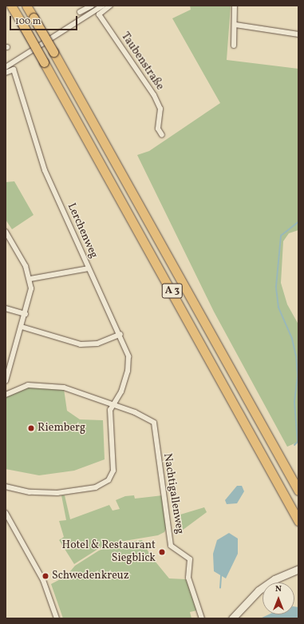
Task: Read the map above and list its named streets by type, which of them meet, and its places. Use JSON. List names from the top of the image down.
{
  "streets": {
    "highway": ["A 3"],
    "street": ["Taubenstraße", "Lerchenweg", "Nachtigallenweg"]
  },
  "crossings": [
    ["Lerchenweg", "Nachtigallenweg"]
  ],
  "places": ["Riemberg", "Hotel & Restaurant Siegblick", "Schwedenkreuz"],
  "scale_bar": "100 m",
  "north": "top"
}
